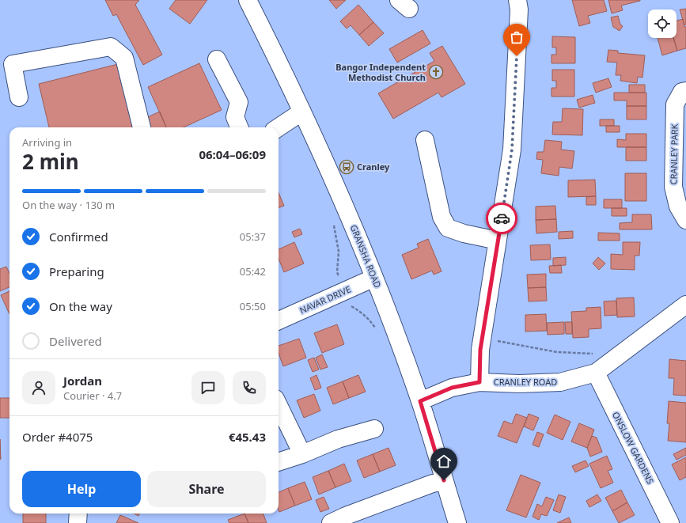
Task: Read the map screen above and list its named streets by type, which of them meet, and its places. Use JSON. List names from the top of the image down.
{
  "streets": {
    "street": [
      "CRANLEY PARK",
      "GRANSHA ROAD",
      "NAVAR DRIVE",
      "CRANLEY ROAD",
      "ONSLOW GARDENS"
    ]
  },
  "crossings": [
    ["GRANSHA ROAD", "NAVAR DRIVE"],
    ["GRANSHA ROAD", "CRANLEY ROAD"],
    ["CRANLEY ROAD", "ONSLOW GARDENS"]
  ],
  "places": {
    "church": ["Bangor Independent Methodist Church"],
    "bus stop": ["Cranley"]
  },
  "page": {
    "heading": ["2 min", "Arriving in", "06:04–06:09"],
    "panel": [
      "Jordan",
      "Courier · 4.7",
      "Order #4075",
      "€45.43"
    ],
    "bar": "On the way · 130 m",
    "list": [
      ["Confirmed", "05:37"],
      ["Preparing", "05:42"],
      ["On the way", "05:50"],
      "Delivered"
    ],
    "buttons": ["Help", "Share"]
  }
}
